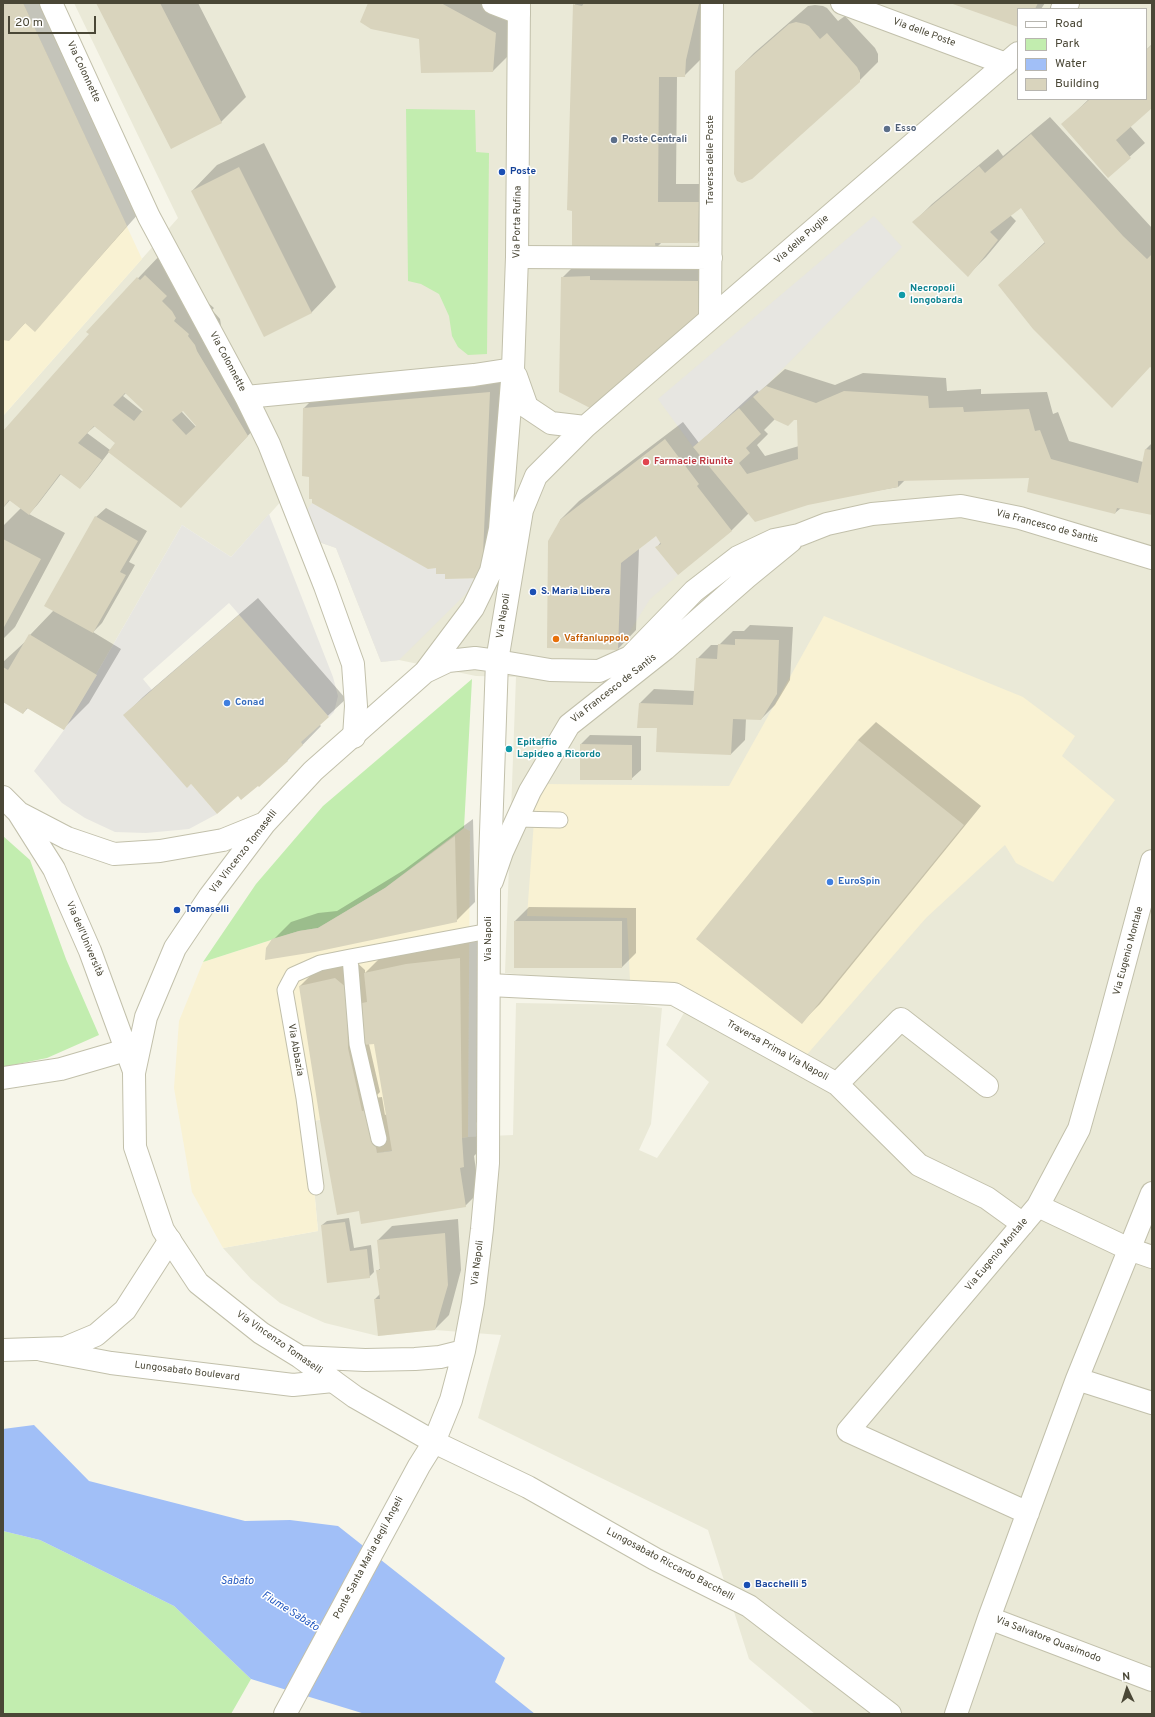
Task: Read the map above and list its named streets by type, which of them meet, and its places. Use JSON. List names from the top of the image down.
{
  "streets": {
    "street": [
      "Via delle Poste",
      "Via Colonnette",
      "Traversa delle Poste",
      "Via Porta Rufina",
      "Via delle Puglie",
      "Via Francesco de Santis",
      "Via Napoli",
      "Via Vincenzo Tomaselli",
      "Via dell'Università",
      "Via Eugenio Montale",
      "Traversa Prima Via Napoli",
      "Lungosabato Boulevard",
      "Ponte Santa Maria degli Angeli",
      "Lungosabato Riccardo Bacchelli",
      "Via Salvatore Quasimodo"
    ],
    "lane": ["Via Abbazia"]
  },
  "crossings": [
    ["Via delle Poste", "Via delle Puglie"],
    ["Via Colonnette", "Via Vincenzo Tomaselli"],
    ["Traversa delle Poste", "Via delle Puglie"],
    ["Via delle Puglie", "Via Napoli"],
    ["Via Francesco de Santis", "Via Napoli"],
    ["Via Francesco de Santis", "Via Vincenzo Tomaselli"],
    ["Via Napoli", "Via Vincenzo Tomaselli"],
    ["Via Napoli", "Via Abbazia"],
    ["Via Napoli", "Traversa Prima Via Napoli"],
    ["Via Napoli", "Ponte Santa Maria degli Angeli"],
    ["Via Napoli", "Lungosabato Riccardo Bacchelli"],
    ["Via Vincenzo Tomaselli", "Via dell'Università"],
    ["Via Vincenzo Tomaselli", "Lungosabato Boulevard"],
    ["Via Vincenzo Tomaselli", "Lungosabato Riccardo Bacchelli"],
    ["Via Eugenio Montale", "Traversa Prima Via Napoli"]
  ],
  "water": ["Sabato", "Fiume Sabato"],
  "places": [
    "Esso",
    "Poste Centrali",
    "Poste",
    "Necropoli longobarda",
    "Farmacie Riunite",
    "S. Maria Libera",
    "Vaffanluppolo",
    "Conad",
    "Epitaffio Lapideo a Ricordo",
    "EuroSpin",
    "Tomaselli",
    "Bacchelli 5"
  ],
  "legend": [
    "Road",
    "Park",
    "Water",
    "Building"
  ],
  "scale_bar": "20 m",
  "north": "top"
}
